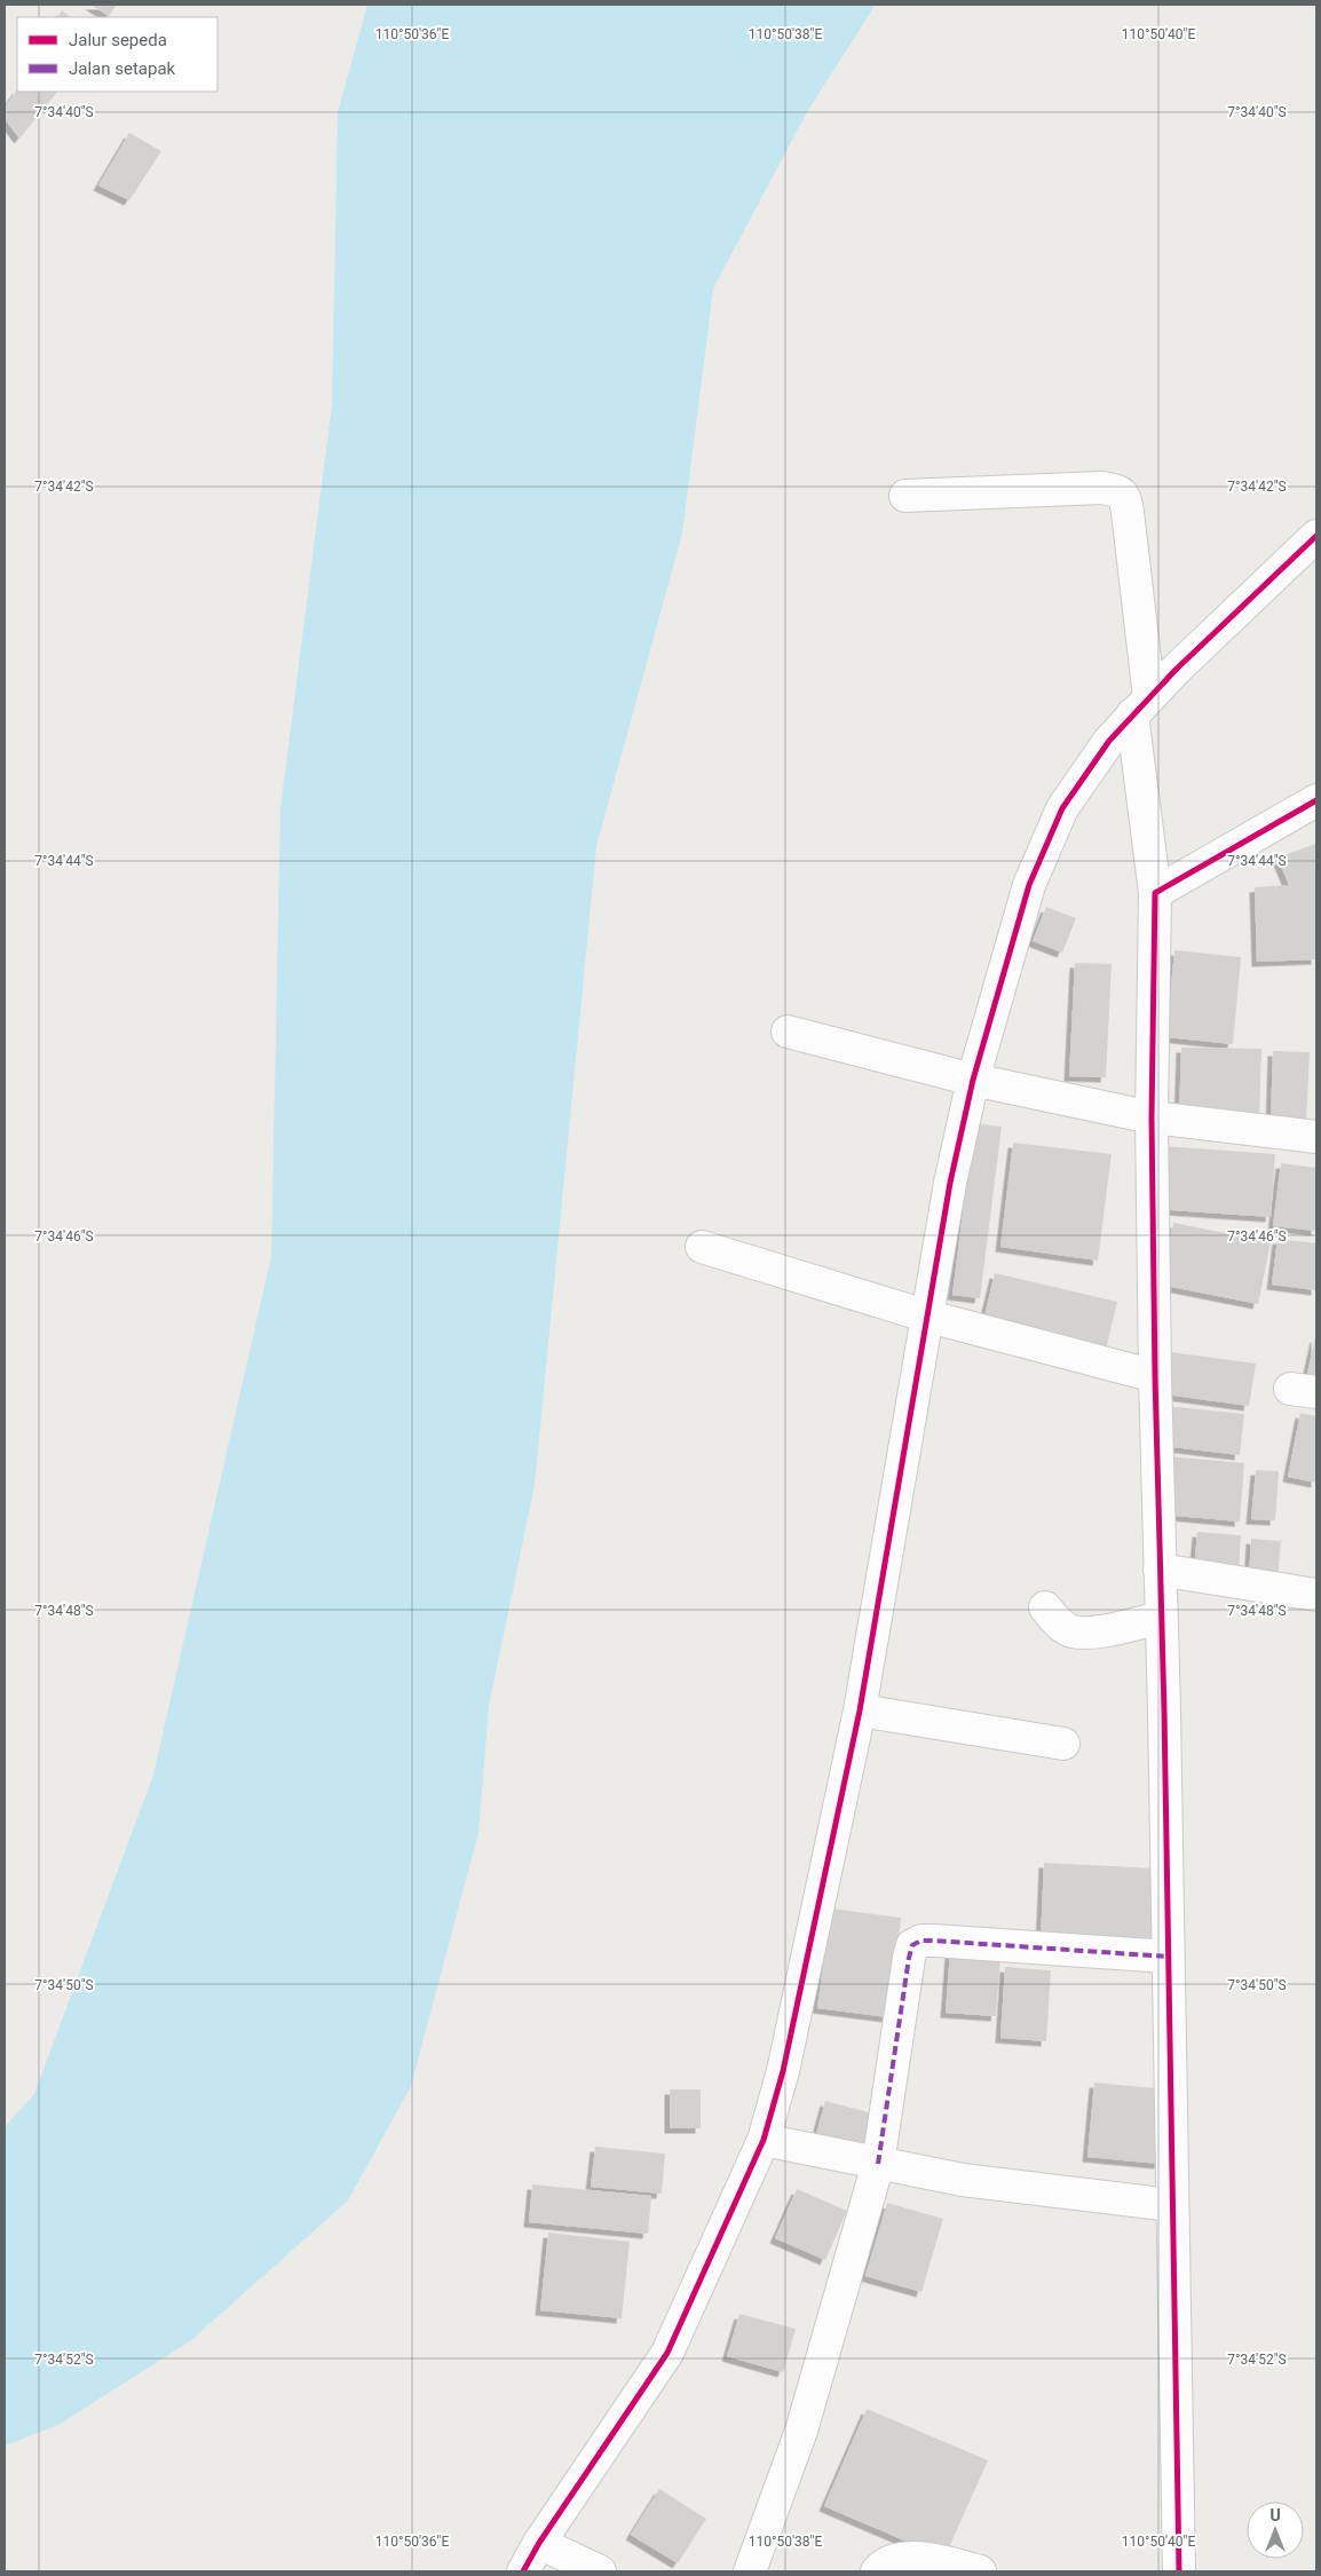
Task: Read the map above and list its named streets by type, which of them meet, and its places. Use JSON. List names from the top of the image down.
{
  "legend": ["Jalur sepeda", "Jalan setapak"],
  "north": "top",
  "coordinates": [
    "110°50'36\"E",
    "110°50'38\"E",
    "110°50'40\"E",
    "7°34'40\"S",
    "7°34'42\"S",
    "7°34'44\"S",
    "7°34'46\"S",
    "7°34'48\"S",
    "7°34'50\"S",
    "7°34'52\"S"
  ]
}
